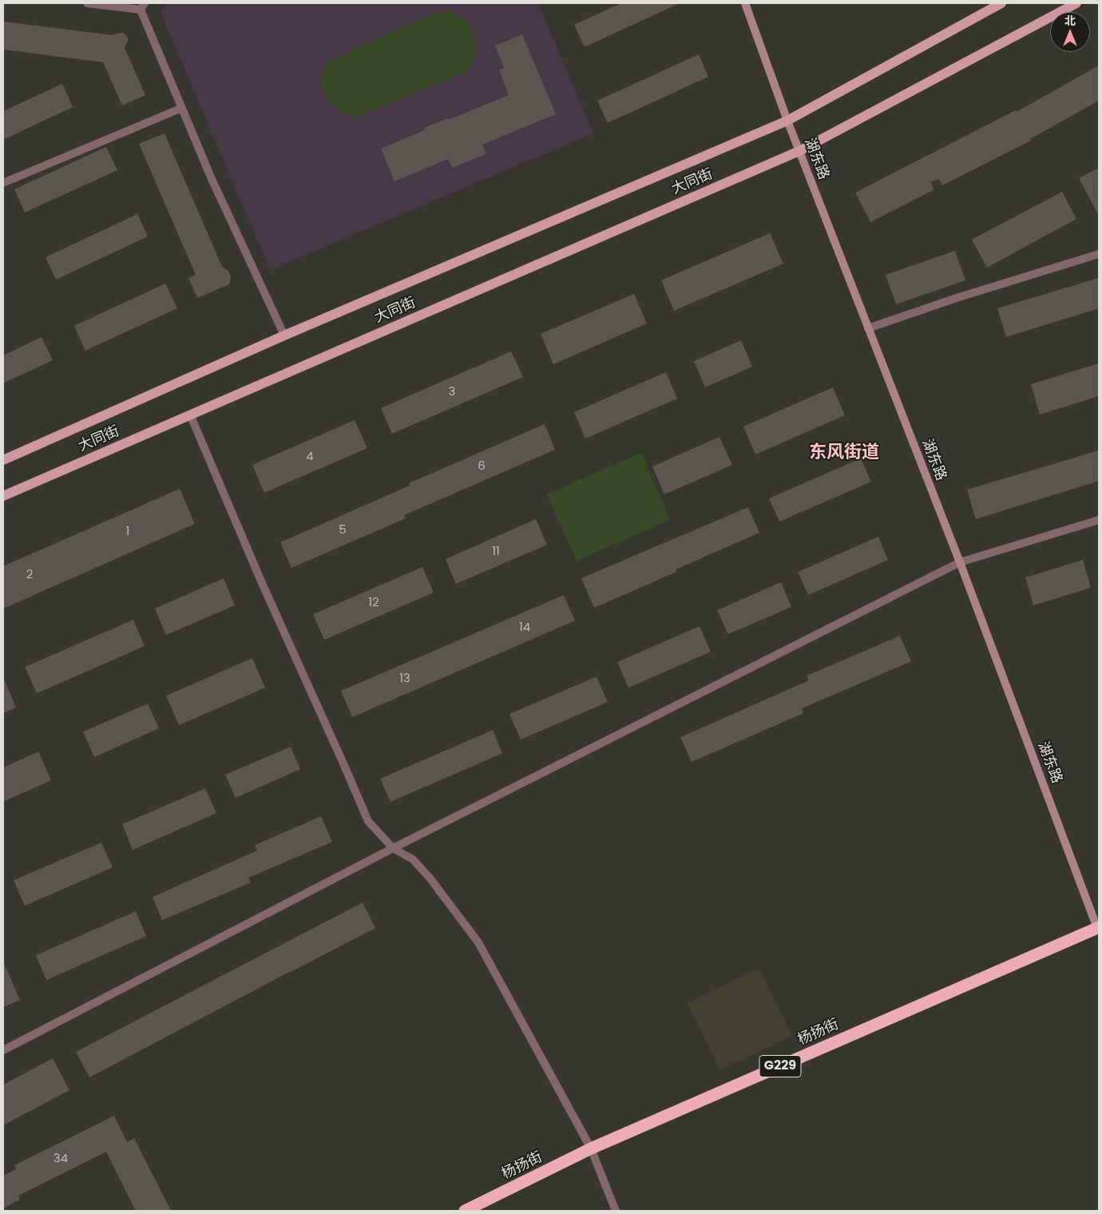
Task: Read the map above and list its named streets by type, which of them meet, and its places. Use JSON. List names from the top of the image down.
{
  "streets": {
    "highway": ["杨扬街", "G229"],
    "main road": ["大同街"],
    "street": ["湖东路"]
  },
  "crossings": [
    ["湖东路", "大同街"],
    ["湖东路", "杨扬街"]
  ],
  "districts": ["东风街道"],
  "house_numbers": [
    "3",
    "4",
    "6",
    "5",
    "1",
    "11",
    "2",
    "12",
    "14",
    "13",
    "34"
  ],
  "north": "top"
}
